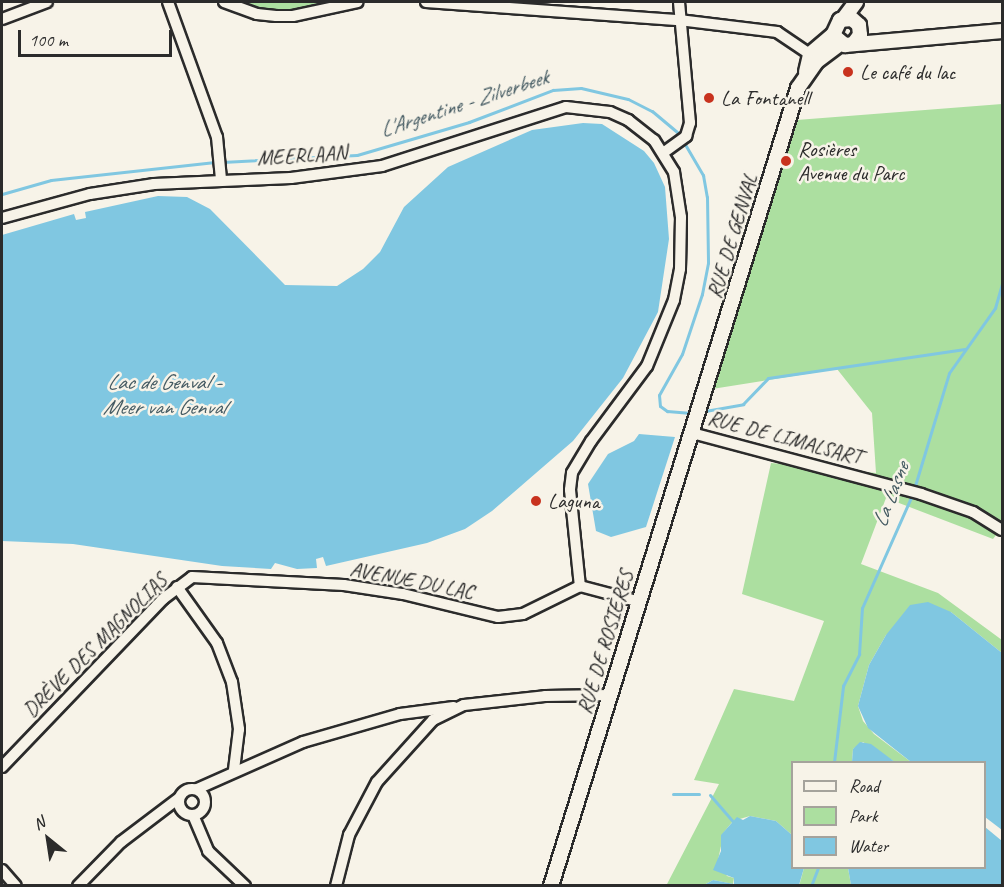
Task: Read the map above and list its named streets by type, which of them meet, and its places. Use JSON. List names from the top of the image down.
{
  "streets": {
    "street": [
      "MEERLAAN",
      "RUE DE GENVAL",
      "RUE DE LIMALSART",
      "AVENUE DU LAC",
      "RUE DE ROSIÈRES",
      "DRÈVE DES MAGNOLIAS"
    ]
  },
  "crossings": [
    ["MEERLAAN", "AVENUE DU LAC"],
    ["RUE DE GENVAL", "RUE DE ROSIÈRES"],
    ["RUE DE LIMALSART", "RUE DE ROSIÈRES"],
    ["AVENUE DU LAC", "DRÈVE DES MAGNOLIAS"]
  ],
  "water": ["L'Argentine - Zilverbeek", "Lac de Genval - Meer van Genval", "La Lasne"],
  "places": [
    "Le café du lac",
    "La Fontanell",
    "Rosières Avenue du Parc",
    "Laguna"
  ],
  "legend": ["Road", "Park", "Water"],
  "scale_bar": "100 m",
  "north": "top left"
}
